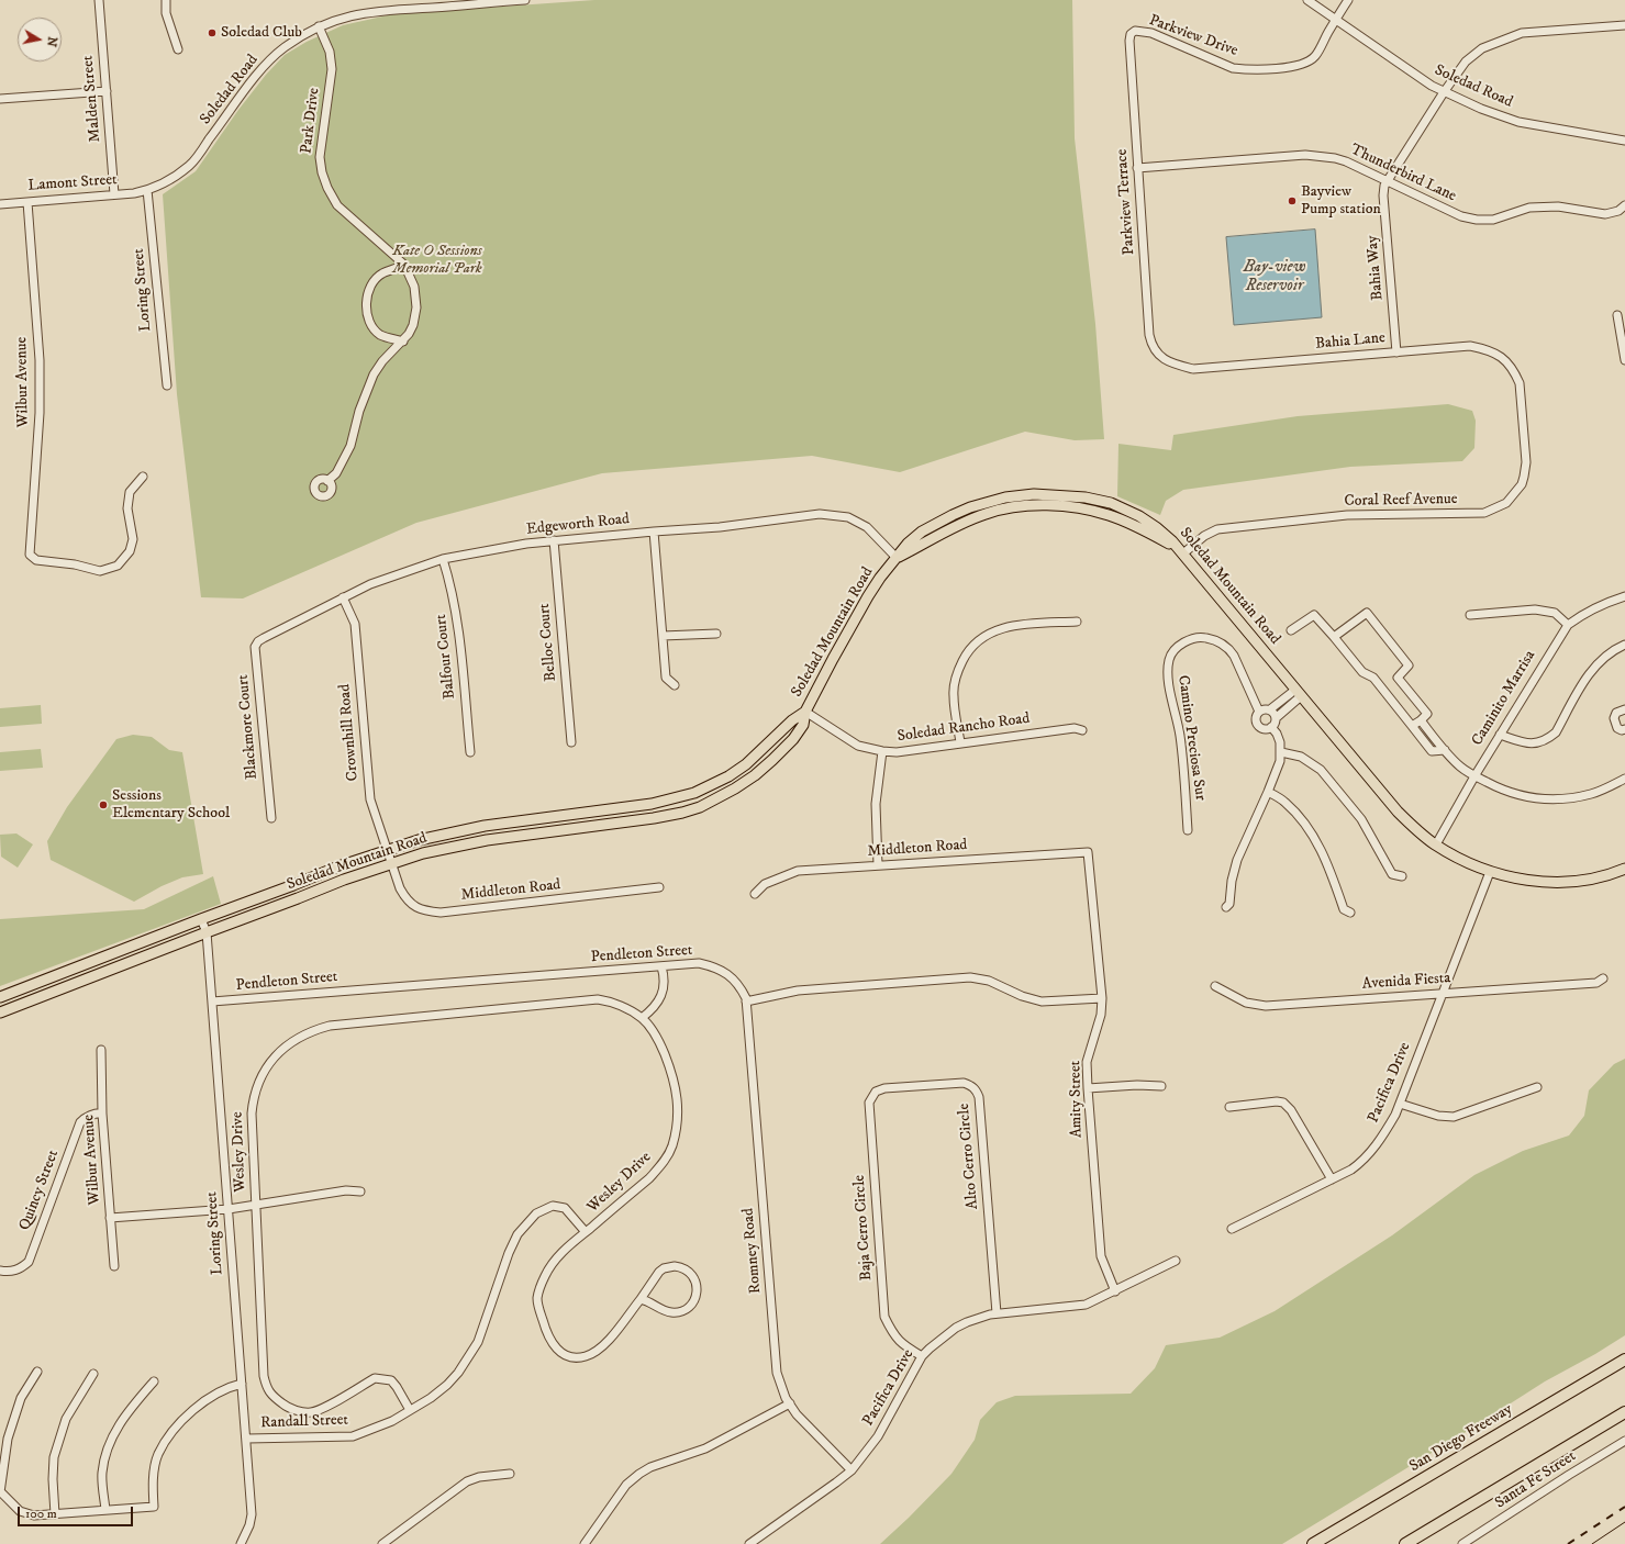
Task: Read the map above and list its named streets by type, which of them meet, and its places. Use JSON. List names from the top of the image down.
{
  "streets": {
    "highway": ["San Diego Freeway"],
    "main road": ["Soledad Mountain Road"],
    "street": [
      "Parkview Drive",
      "Soledad Road",
      "Malden Street",
      "Park Drive",
      "Thunderbird Lane",
      "Lamont Street",
      "Parkview Terrace",
      "Bahia Way",
      "Loring Street",
      "Bahia Lane",
      "Wilbur Avenue",
      "Coral Reef Avenue",
      "Edgeworth Road",
      "Belloc Court",
      "Balfour Court",
      "Caminito Marrisa",
      "Blackmore Court",
      "Soledad Rancho Road",
      "Crownhill Road",
      "Camino Preciosa Sur",
      "Middleton Road",
      "Pendleton Street",
      "Avenida Fiesta",
      "Pacifica Drive",
      "Amity Street",
      "Wesley Drive",
      "Alto Cerro Circle",
      "Quincy Street",
      "Baja Cerro Circle",
      "Romney Road",
      "Randall Street",
      "Santa Fe Street"
    ]
  },
  "crossings": [
    ["Parkview Drive", "Soledad Road"],
    ["Parkview Drive", "Parkview Terrace"],
    ["Soledad Road", "Park Drive"],
    ["Soledad Road", "Lamont Street"],
    ["Soledad Road", "Bahia Way"],
    ["Soledad Road", "Loring Street"],
    ["Malden Street", "Lamont Street"],
    ["Thunderbird Lane", "Parkview Terrace"],
    ["Thunderbird Lane", "Bahia Way"],
    ["Lamont Street", "Loring Street"],
    ["Lamont Street", "Wilbur Avenue"],
    ["Parkview Terrace", "Bahia Lane"],
    ["Bahia Way", "Bahia Lane"],
    ["Loring Street", "Soledad Mountain Road"],
    ["Loring Street", "Pendleton Street"],
    ["Loring Street", "Randall Street"],
    ["Bahia Lane", "Coral Reef Avenue"],
    ["Wilbur Avenue", "Quincy Street"],
    ["Coral Reef Avenue", "Soledad Mountain Road"],
    ["Edgeworth Road", "Soledad Mountain Road"],
    ["Edgeworth Road", "Belloc Court"],
    ["Edgeworth Road", "Balfour Court"],
    ["Edgeworth Road", "Blackmore Court"],
    ["Edgeworth Road", "Crownhill Road"],
    ["Soledad Mountain Road", "Caminito Marrisa"],
    ["Soledad Mountain Road", "Soledad Rancho Road"],
    ["Soledad Mountain Road", "Crownhill Road"],
    ["Soledad Mountain Road", "Middleton Road"],
    ["Soledad Mountain Road", "Pacifica Drive"],
    ["Crownhill Road", "Middleton Road"],
    ["Middleton Road", "Amity Street"],
    ["Pendleton Street", "Romney Road"],
    ["Avenida Fiesta", "Pacifica Drive"],
    ["Pacifica Drive", "Amity Street"],
    ["Pacifica Drive", "Alto Cerro Circle"],
    ["Pacifica Drive", "Baja Cerro Circle"],
    ["Pacifica Drive", "Romney Road"],
    ["Wesley Drive", "Randall Street"],
    ["Alto Cerro Circle", "Baja Cerro Circle"]
  ],
  "water": ["Bay-view Reservoir"],
  "parks": ["Kate O Sessions Memorial Park"],
  "places": ["Soledad Club", "Bayview Pump station", "Sessions Elementary School"],
  "scale_bar": "100 m",
  "north": "right"
}
